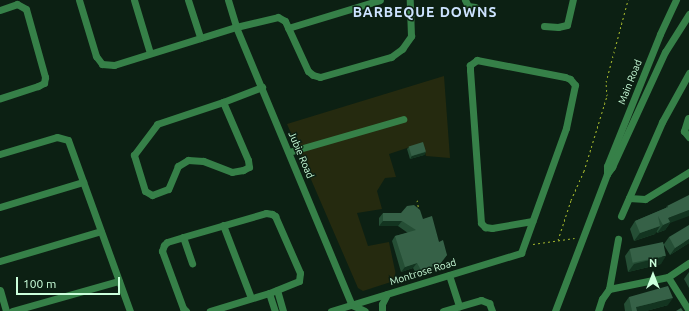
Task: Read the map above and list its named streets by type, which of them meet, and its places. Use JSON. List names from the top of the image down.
{
  "streets": {
    "street": ["Main Road", "Jubie Road", "Montrose Road"]
  },
  "crossings": [
    ["Jubie Road", "Montrose Road"]
  ],
  "districts": ["BARBEQUE DOWNS"],
  "scale_bar": "100 m",
  "north": "top"
}
